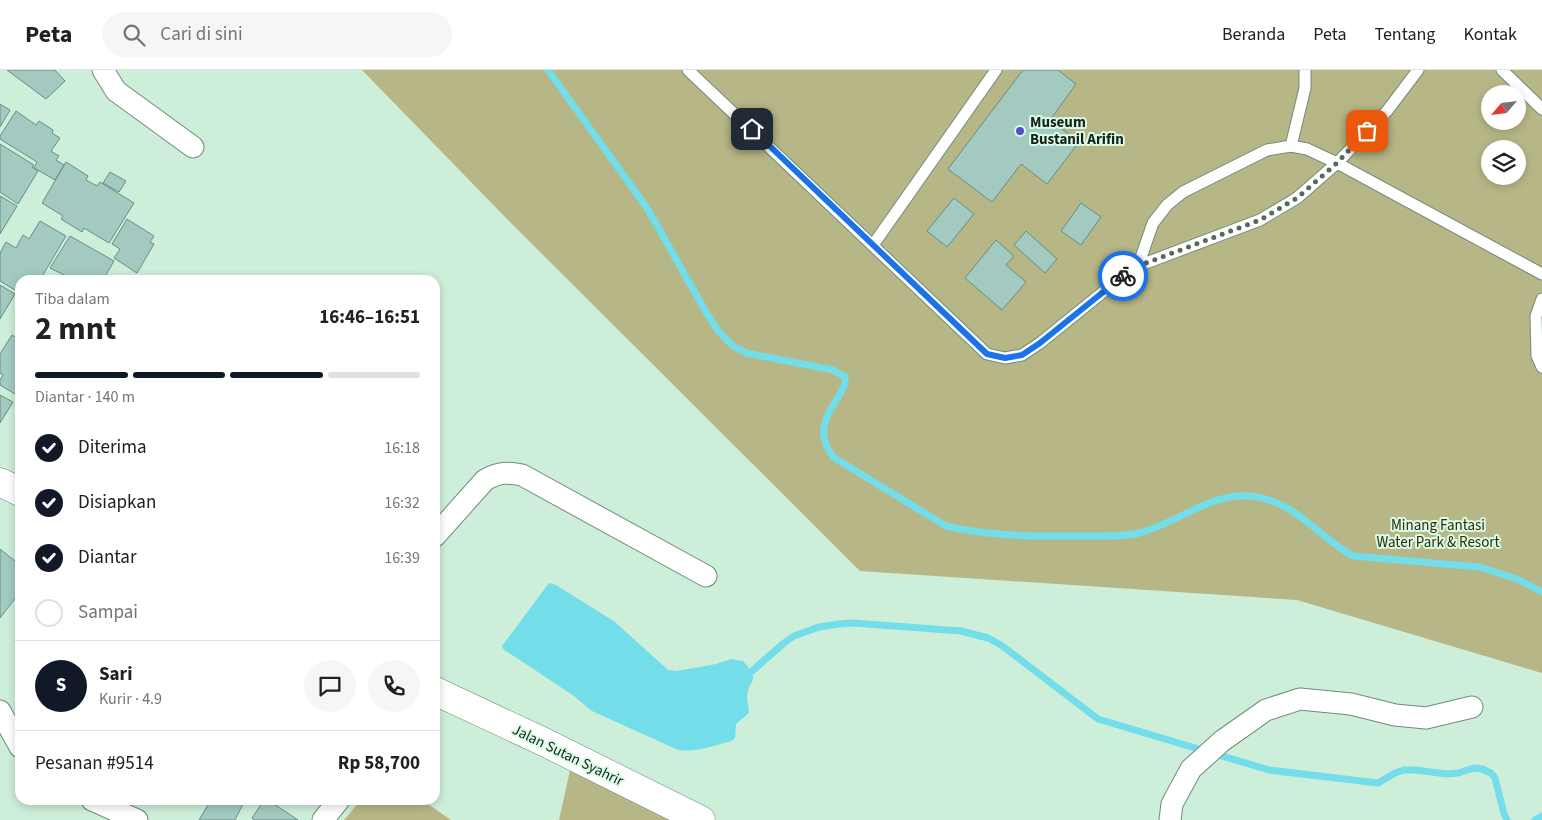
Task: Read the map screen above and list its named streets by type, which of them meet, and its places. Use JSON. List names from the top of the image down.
{
  "streets": {
    "highway": ["Jalan Sutan Syahrir"]
  },
  "parks": ["Minang Fantasi Water Park & Resort"],
  "places": ["Museum Bustanil Arifin"],
  "north": "bottom left",
  "page": {
    "header": "Peta",
    "search": "Cari di sini",
    "nav": [
      "Beranda",
      "Peta",
      "Tentang",
      "Kontak"
    ],
    "heading": ["2 mnt", "Tiba dalam", "16:46–16:51"],
    "panel": [
      "Sari",
      "Kurir · 4.9",
      "Pesanan #9514",
      "Rp 58,700"
    ],
    "bar": "Diantar · 140 m",
    "list": [
      ["Diterima", "16:18"],
      ["Disiapkan", "16:32"],
      ["Diantar", "16:39"],
      "Sampai"
    ],
    "round": "S"
  }
}
